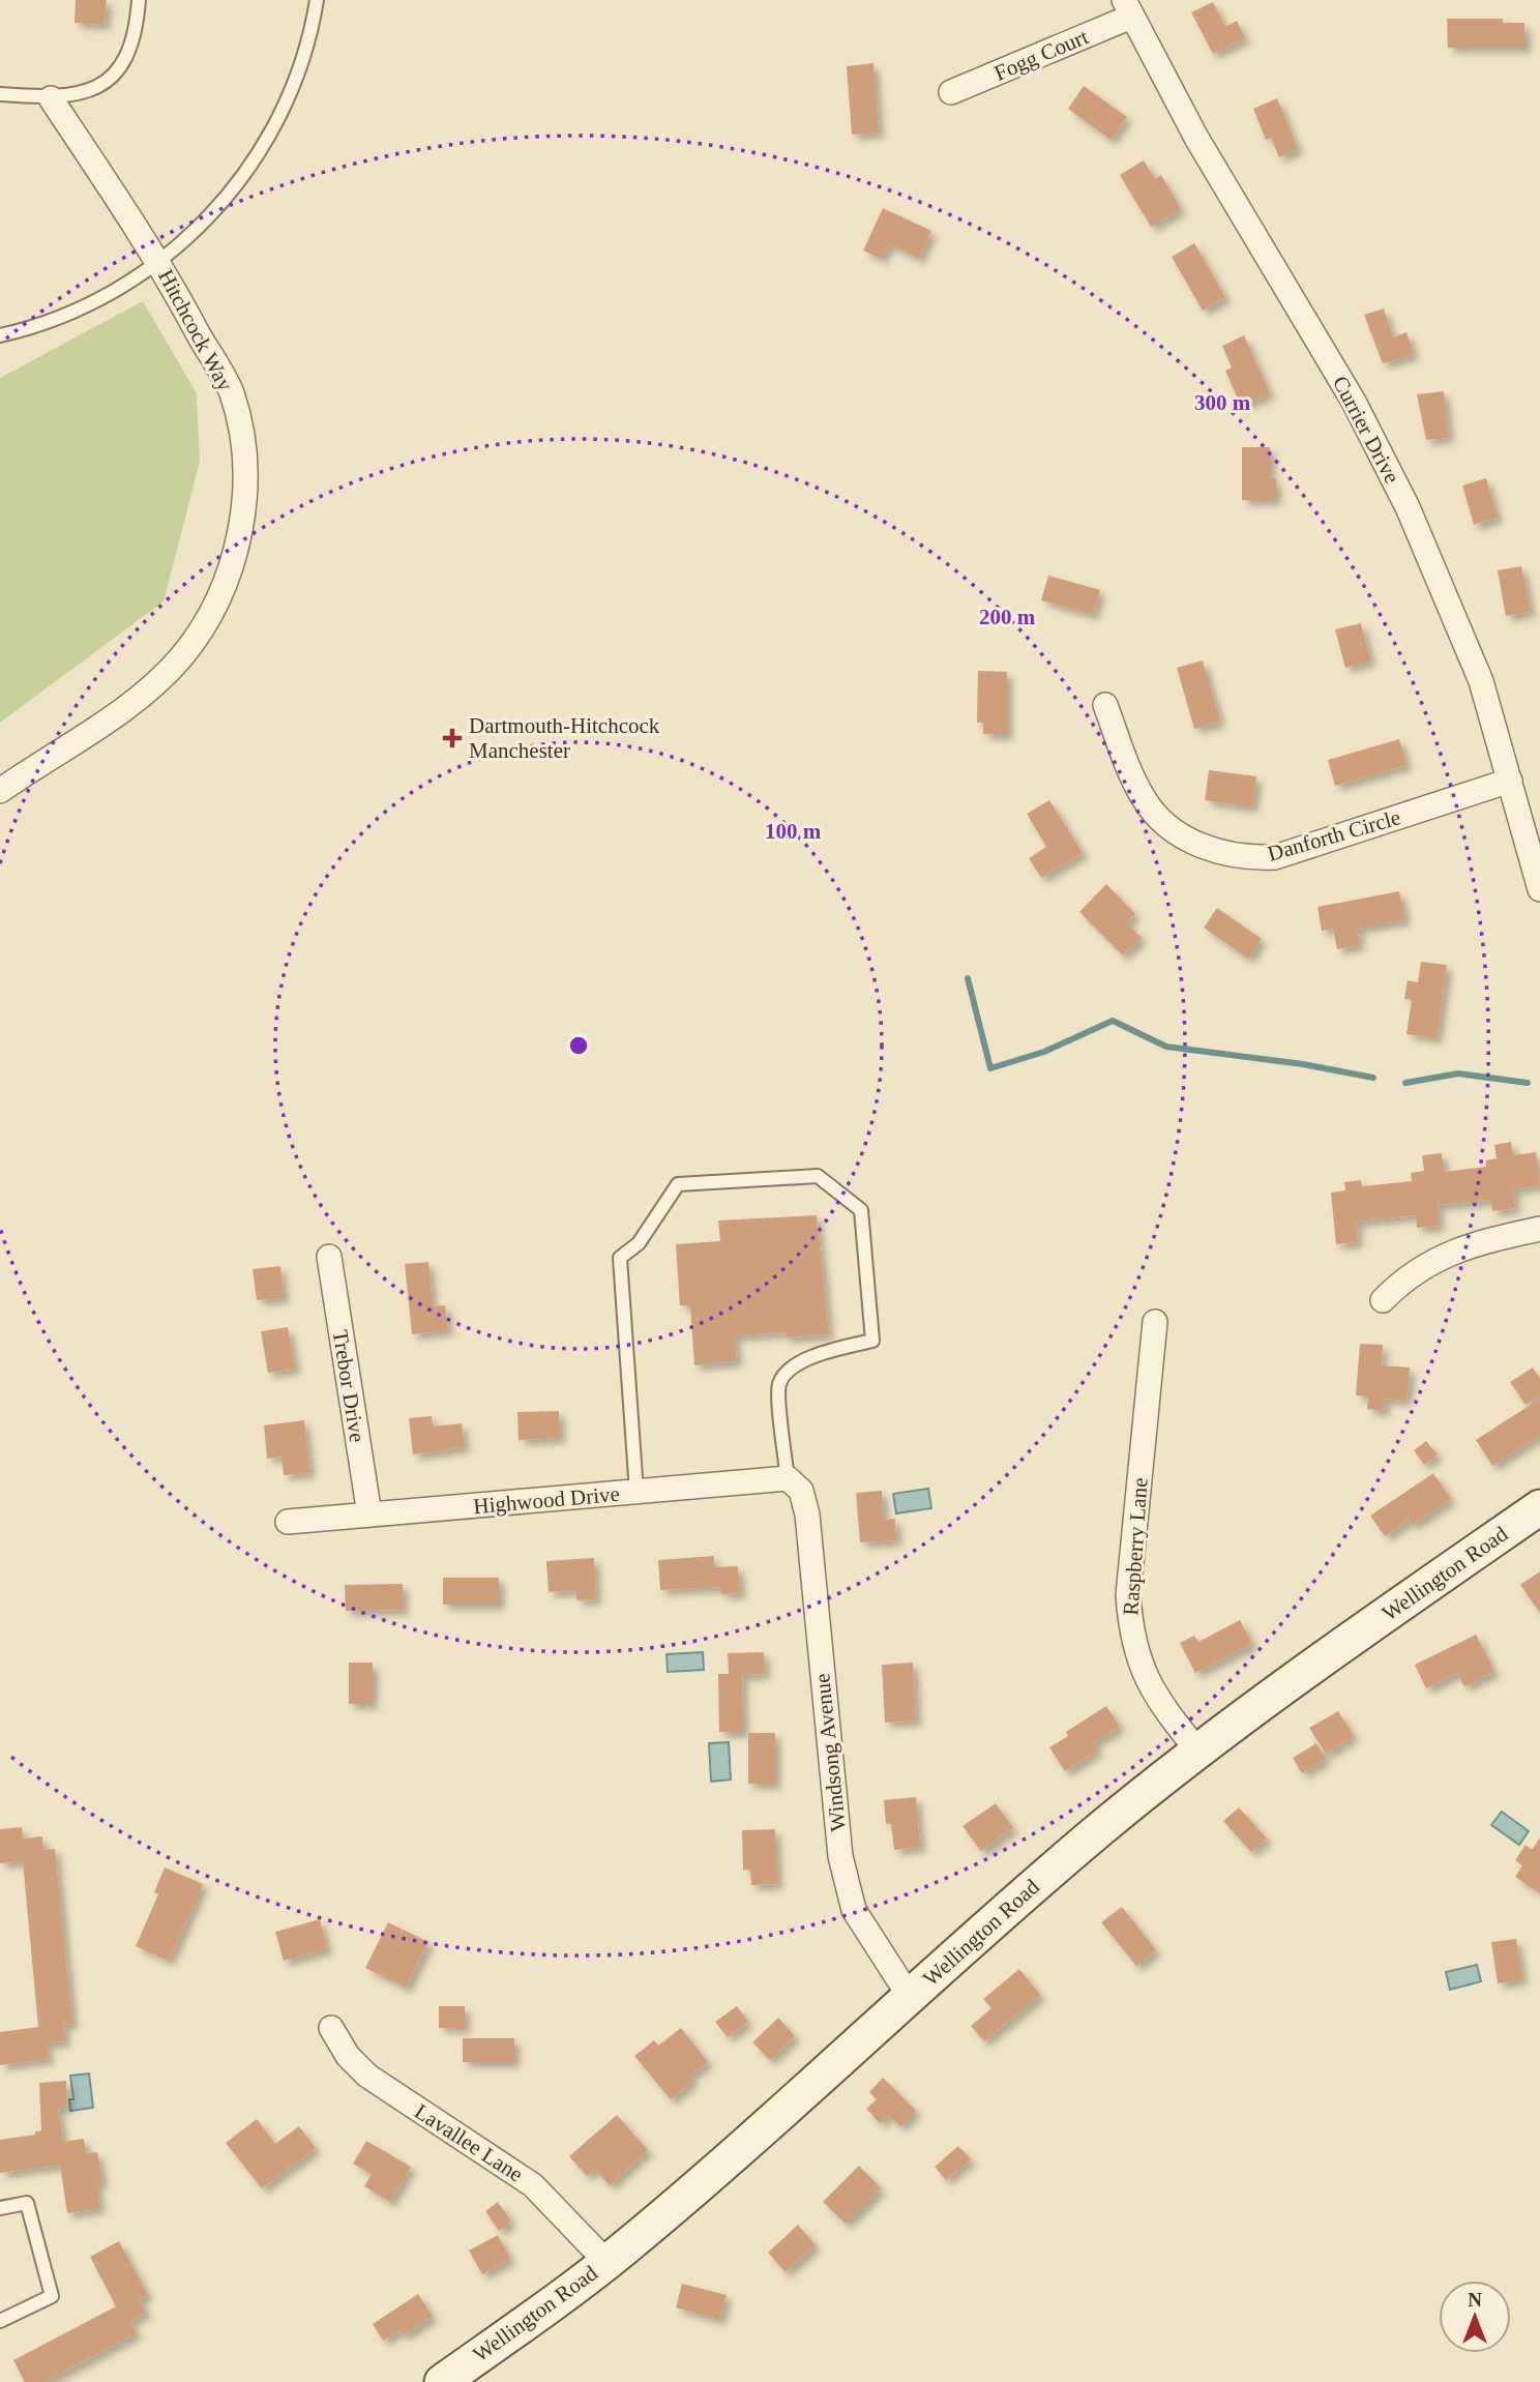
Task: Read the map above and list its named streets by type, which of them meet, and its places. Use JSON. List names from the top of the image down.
{
  "streets": {
    "main road": ["Wellington Road"],
    "street": [
      "Fogg Court",
      "Hitchcock Way",
      "Currier Drive",
      "Danforth Circle",
      "Trebor Drive",
      "Highwood Drive",
      "Raspberry Lane",
      "Windsong Avenue",
      "Lavallee Lane"
    ]
  },
  "crossings": [
    ["Fogg Court", "Currier Drive"],
    ["Currier Drive", "Danforth Circle"],
    ["Trebor Drive", "Highwood Drive"],
    ["Highwood Drive", "Windsong Avenue"],
    ["Raspberry Lane", "Wellington Road"],
    ["Wellington Road", "Windsong Avenue"],
    ["Wellington Road", "Lavallee Lane"]
  ],
  "places": {
    "health": ["Dartmouth-Hitchcock Manchester"]
  },
  "north": "top",
  "rings": ["300 m", "200 m", "100 m"]
}
